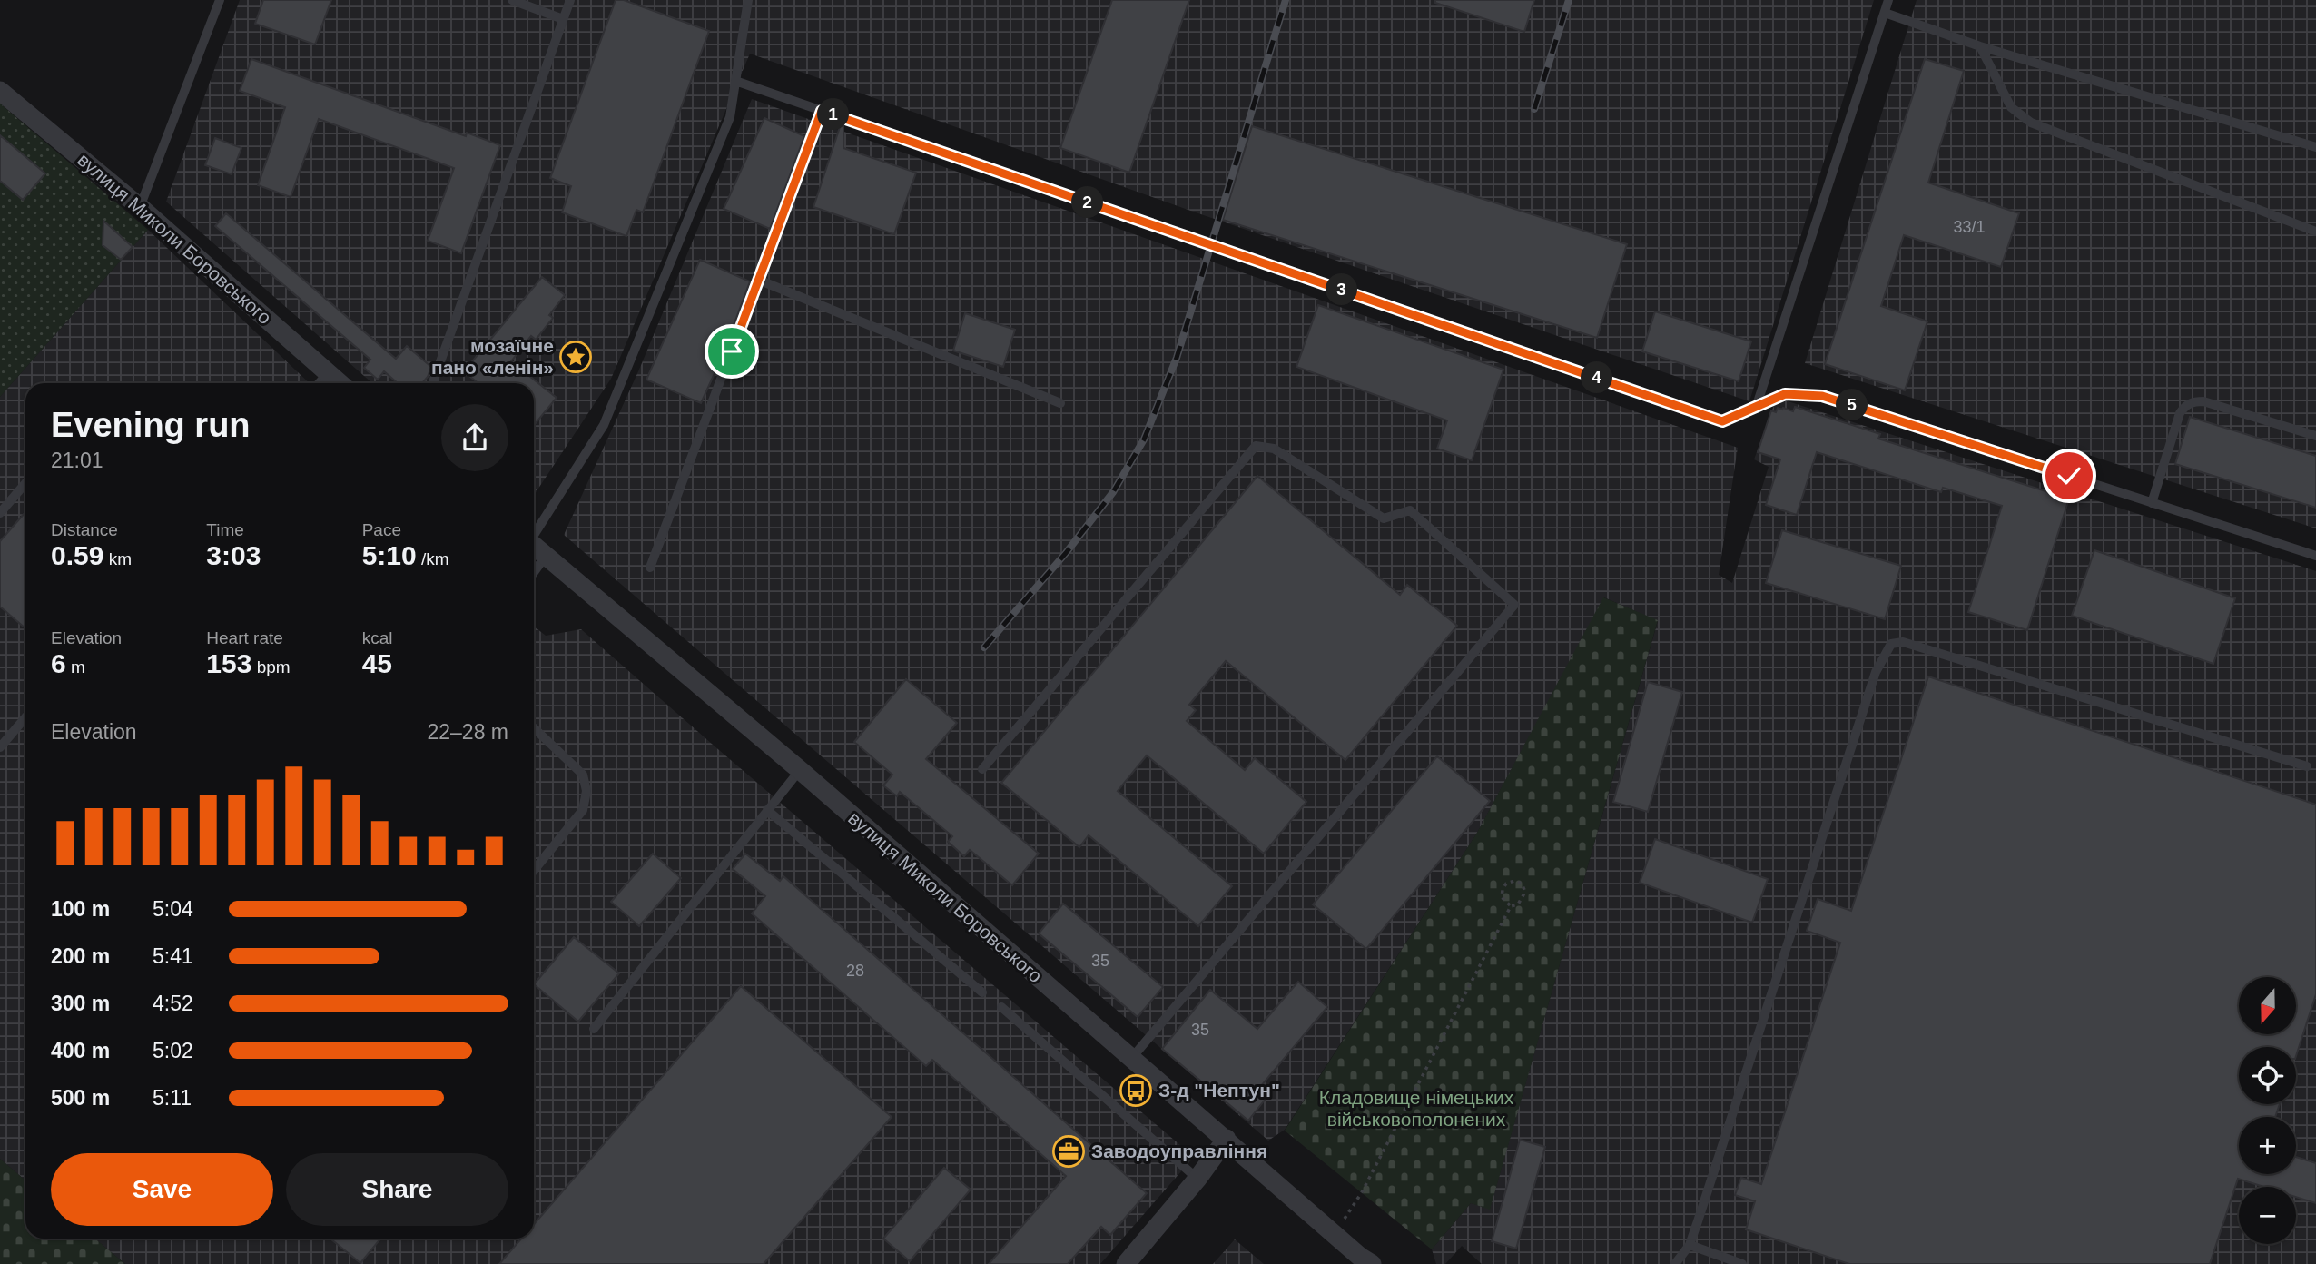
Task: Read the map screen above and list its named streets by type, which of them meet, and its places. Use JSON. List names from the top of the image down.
{
  "streets": {
    "street": ["вулиця Миколи Боровського"]
  },
  "parks": ["Кладовище німецьких військовополонених"],
  "places": {
    "place": ["мозаїчне пано «ленін»"],
    "bus stop": ["З-д \"Нептун\""],
    "office": ["Заводоуправління"]
  },
  "house_numbers": [
    "33/1",
    "35",
    "28",
    "35"
  ],
  "north": "bottom",
  "page": {
    "pins": [
      "1",
      "2",
      "3",
      "4",
      "5"
    ],
    "heading": ["Evening run", "21:01"],
    "stats": [
      ["Distance", "0.59 km"],
      ["Time", "3:03"],
      ["Pace", "5:10 /km"],
      ["Elevation", "6 m"],
      ["Heart rate", "153 bpm"],
      ["kcal", "45"]
    ],
    "chart": ["Elevation", "22–28 m"],
    "list": [
      {
        "name": "100 m",
        "note": "5:04"
      },
      {
        "name": "200 m",
        "note": "5:41"
      },
      {
        "name": "300 m",
        "note": "4:52"
      },
      {
        "name": "400 m",
        "note": "5:02"
      },
      {
        "name": "500 m",
        "note": "5:11"
      }
    ],
    "map_buttons": ["+", "−"],
    "buttons": ["Save", "Share"]
  }
}
